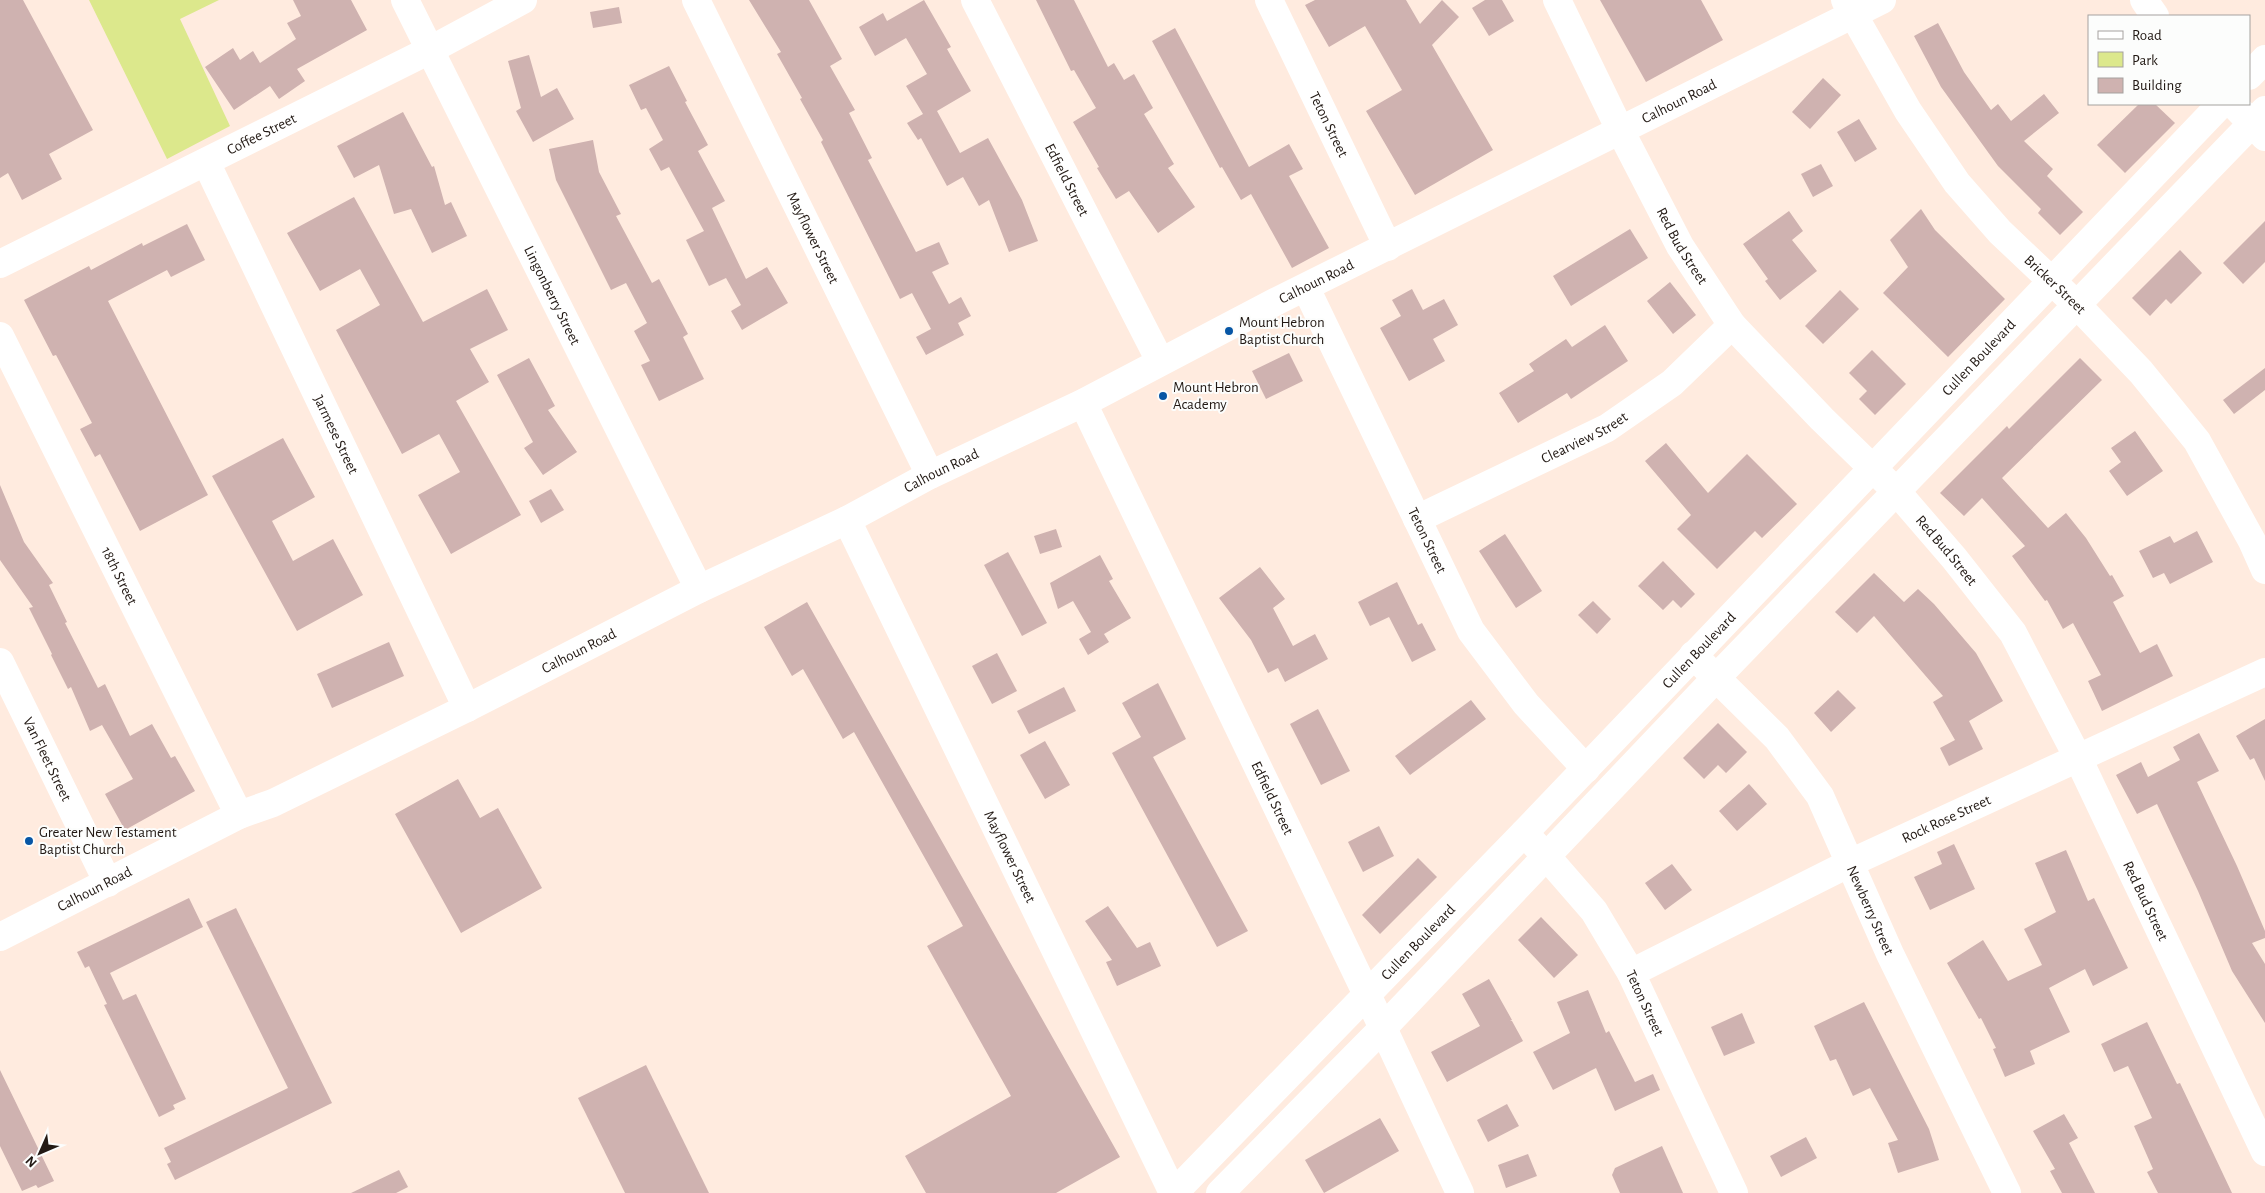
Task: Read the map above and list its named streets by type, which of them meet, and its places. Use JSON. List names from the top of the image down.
{
  "streets": {
    "street": [
      "Calhoun Road",
      "Teton Street",
      "Coffee Street",
      "Edfield Street",
      "Mayflower Street",
      "Red Bud Street",
      "Bricker Street",
      "Lingonberry Street",
      "Cullen Boulevard",
      "Jarmese Street",
      "Clearview Street",
      "18th Street",
      "Van Fleet Street",
      "Rock Rose Street",
      "Newberry Street"
    ]
  },
  "crossings": [
    ["Calhoun Road", "Teton Street"],
    ["Calhoun Road", "Edfield Street"],
    ["Calhoun Road", "Mayflower Street"],
    ["Calhoun Road", "Red Bud Street"],
    ["Calhoun Road", "Bricker Street"],
    ["Calhoun Road", "Lingonberry Street"],
    ["Calhoun Road", "Jarmese Street"],
    ["Calhoun Road", "18th Street"],
    ["Calhoun Road", "Van Fleet Street"],
    ["Teton Street", "Cullen Boulevard"],
    ["Teton Street", "Clearview Street"],
    ["Teton Street", "Rock Rose Street"],
    ["Coffee Street", "Lingonberry Street"],
    ["Coffee Street", "Jarmese Street"],
    ["Edfield Street", "Cullen Boulevard"],
    ["Mayflower Street", "Cullen Boulevard"],
    ["Red Bud Street", "Cullen Boulevard"],
    ["Red Bud Street", "Clearview Street"],
    ["Red Bud Street", "Rock Rose Street"],
    ["Bricker Street", "Cullen Boulevard"],
    ["Cullen Boulevard", "Newberry Street"],
    ["Rock Rose Street", "Newberry Street"]
  ],
  "places": ["Mount Hebron Baptist Church", "Mount Hebron Academy", "Greater New Testament Baptist Church"],
  "legend": ["Road", "Park", "Building"],
  "north": "bottom left"
}
